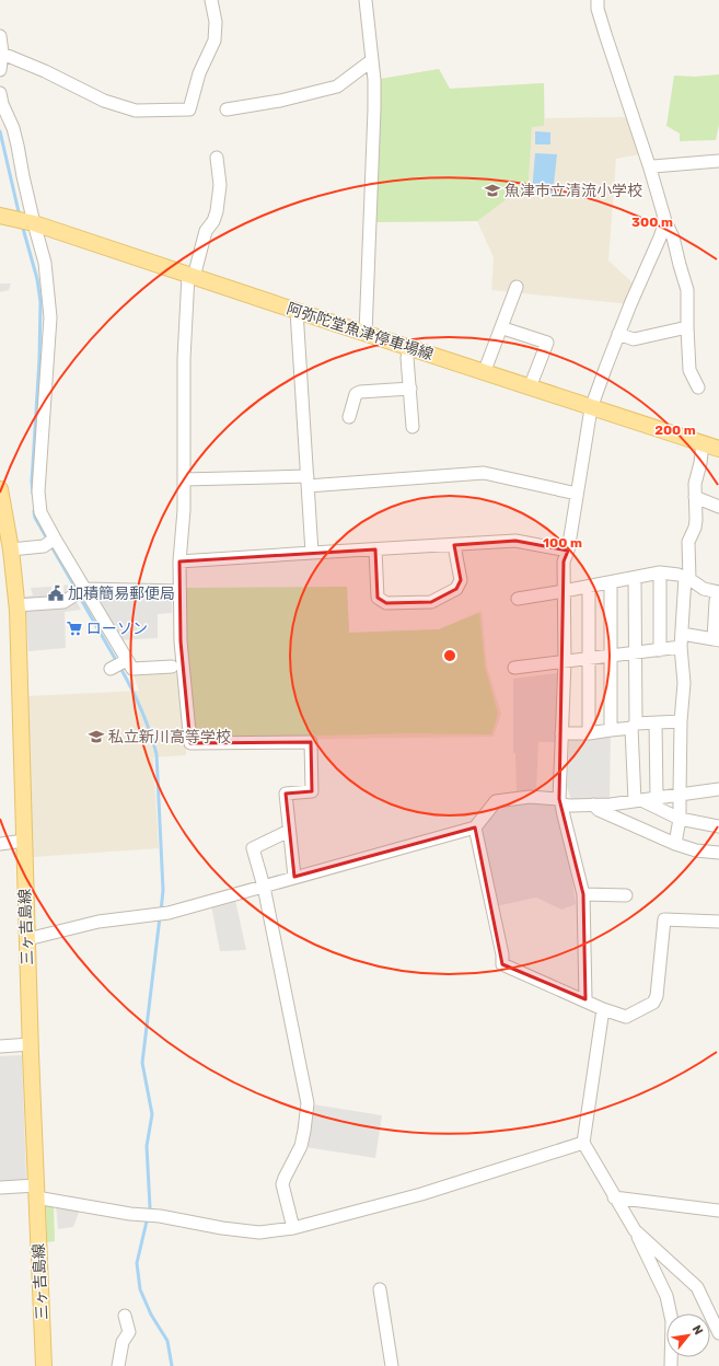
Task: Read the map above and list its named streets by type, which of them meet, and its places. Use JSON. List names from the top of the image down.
{
  "streets": {
    "main road": ["阿弥陀堂魚津停車場線", "三ヶ吉島線"]
  },
  "places": {
    "school or university": ["魚津市立清流小学校", "私立新川高等学校"],
    "public building": ["加積簡易郵便局"],
    "supermarket": ["ローソン"]
  },
  "north": "top right",
  "rings": ["300 m", "200 m", "100 m"]
}
